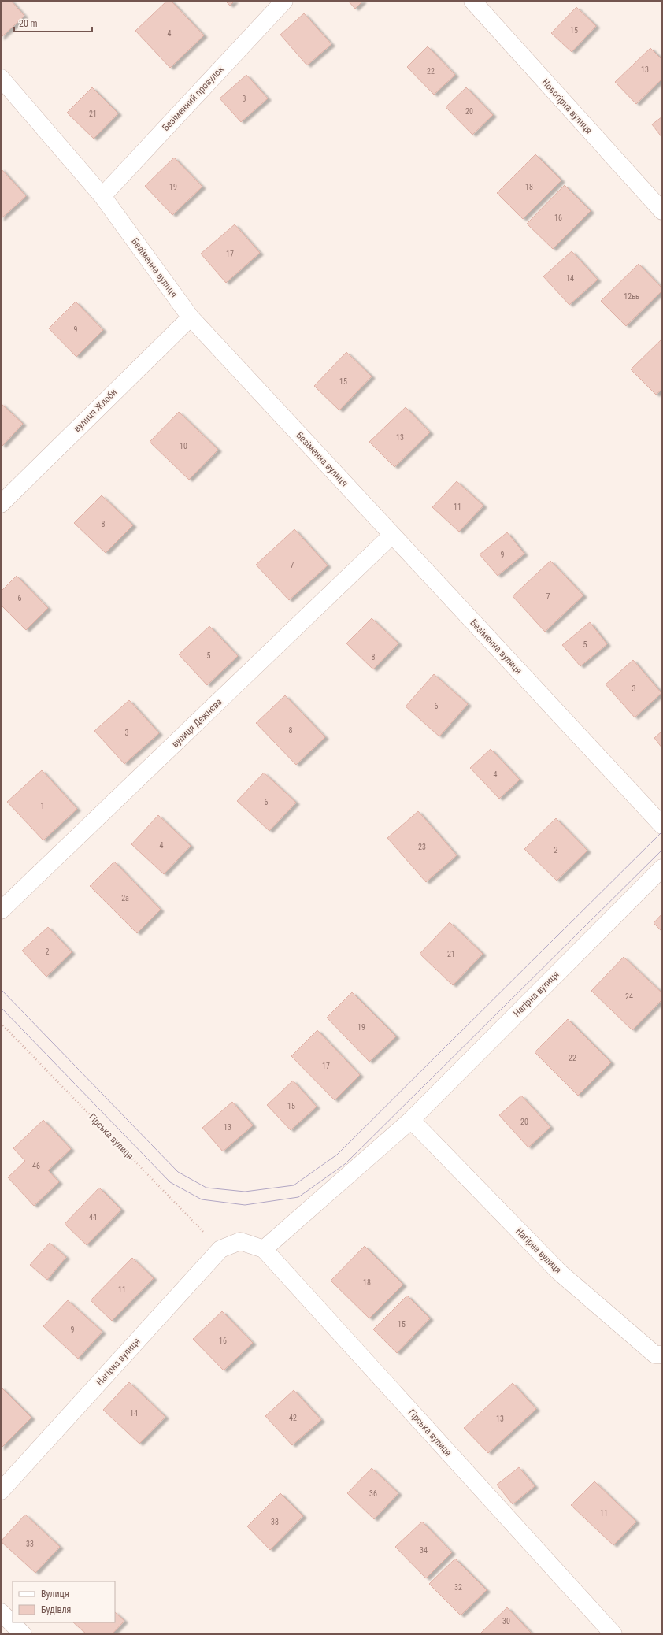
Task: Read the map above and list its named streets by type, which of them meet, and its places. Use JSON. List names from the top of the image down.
{
  "streets": {
    "street": [
      "Безіменний провулок",
      "Новогірна вулиця",
      "Безіменна вулиця",
      "вулиця Жлоби",
      "вулиця Дежнєва",
      "Нагірна вулиця",
      "Гірська вулиця"
    ]
  },
  "crossings": [
    ["Безіменний провулок", "Безіменна вулиця"],
    ["Безіменна вулиця", "вулиця Жлоби"],
    ["Безіменна вулиця", "вулиця Дежнєва"],
    ["Нагірна вулиця", "Гірська вулиця"]
  ],
  "house_numbers": [
    "15",
    "4",
    "13",
    "22",
    "3",
    "20",
    "21",
    "19",
    "18",
    "16",
    "17",
    "14",
    "12ьь",
    "9",
    "15",
    "13",
    "10",
    "11",
    "8",
    "9",
    "7",
    "7",
    "6",
    "5",
    "5",
    "8",
    "3",
    "6",
    "8",
    "3",
    "4",
    "6",
    "1",
    "4",
    "23",
    "2",
    "2а",
    "2",
    "21",
    "24",
    "19",
    "22",
    "17",
    "15",
    "20",
    "13",
    "46",
    "44",
    "18",
    "11",
    "15",
    "9",
    "16",
    "14",
    "42",
    "13",
    "36",
    "11",
    "38",
    "33",
    "34",
    "32",
    "30"
  ],
  "legend": ["Вулиця", "Будівля"],
  "scale_bar": "20 m"
}
